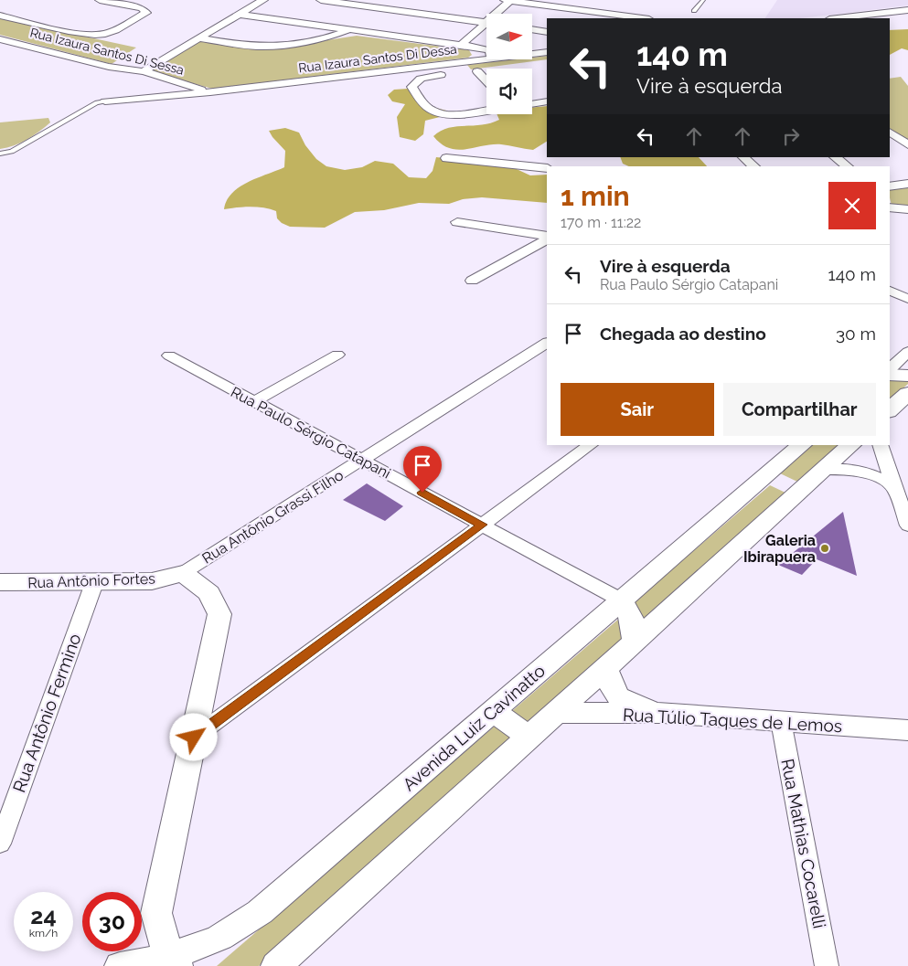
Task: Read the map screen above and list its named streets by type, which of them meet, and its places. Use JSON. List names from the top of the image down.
{
  "streets": {
    "street": [
      "Rua Izaura Santos Di Sessa",
      "Rua Izaura Santos Di Dessa",
      "Rua Paulo Sérgio Catapani",
      "Rua Antônio Grassi Filho",
      "Rua Antônio Fortes",
      "Rua Antônio Fermino",
      "Rua Túlio Taques de Lemos",
      "Avenida Luiz Cavinatto",
      "Rua Mathias Cocarelli"
    ]
  },
  "crossings": [
    ["Rua Izaura Santos Di Sessa", "Rua Izaura Santos Di Dessa"],
    ["Rua Paulo Sérgio Catapani", "Rua Antônio Grassi Filho"],
    ["Rua Paulo Sérgio Catapani", "Avenida Luiz Cavinatto"],
    ["Rua Antônio Grassi Filho", "Rua Antônio Fortes"],
    ["Rua Antônio Fortes", "Rua Antônio Fermino"],
    ["Rua Túlio Taques de Lemos", "Rua Mathias Cocarelli"]
  ],
  "places": ["Galeria Ibirapuera"],
  "north": "right",
  "page": {
    "turn": ["140 m", "Vire à esquerda"],
    "heading": ["1 min", "170 m · 11:22"],
    "list": [
      {
        "name": "Vire à esquerda",
        "note": "Rua Paulo Sérgio Catapani",
        "value": "140 m"
      },
      {
        "name": "Chegada ao destino",
        "value": "30 m"
      }
    ],
    "buttons": ["Sair", "Compartilhar"],
    "speed": "24 km/h",
    "limit": "30"
  }
}
